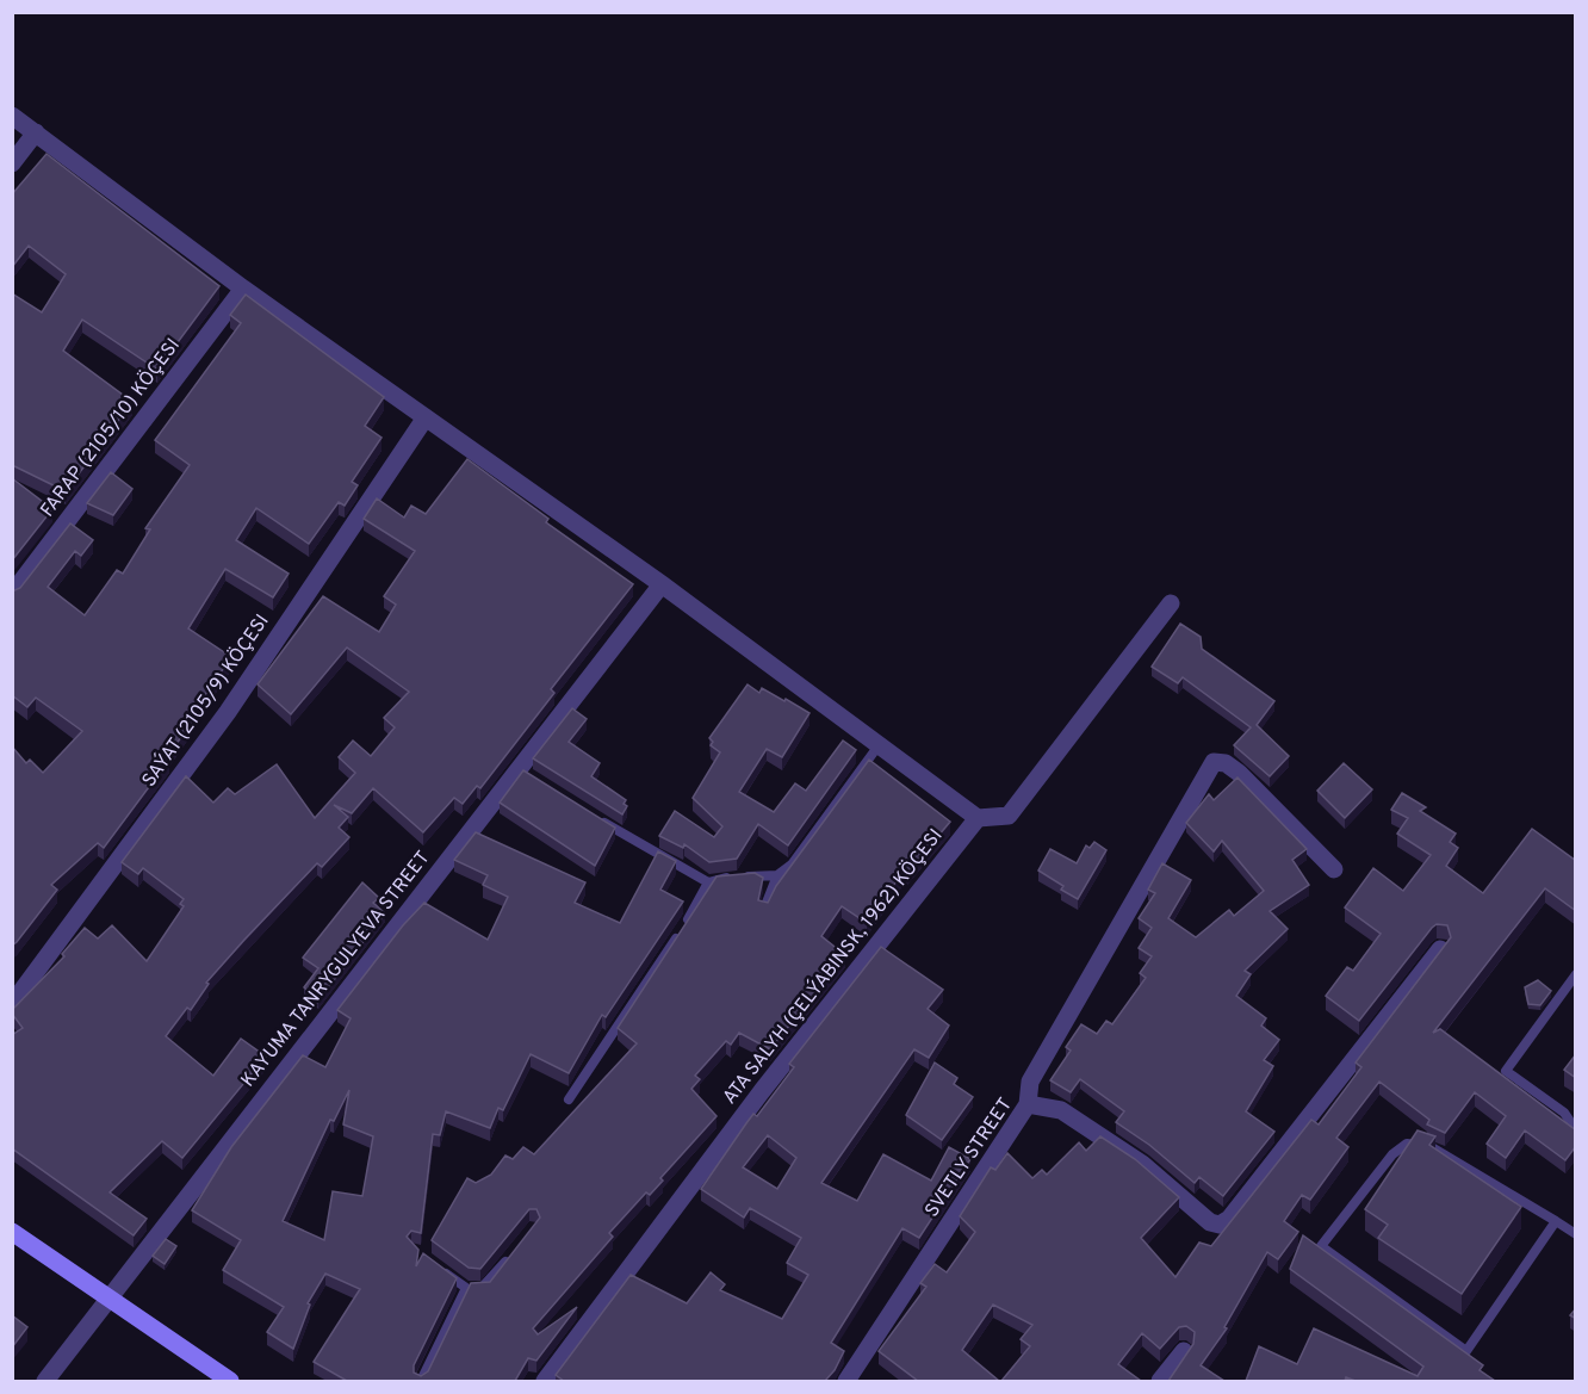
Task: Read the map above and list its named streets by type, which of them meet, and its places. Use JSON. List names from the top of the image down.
{
  "streets": {
    "street": [
      "FARAP (2105/10) KÖÇESI",
      "SAÝAT (2105/9) KÖÇESI",
      "ATA SALYH (ÇELÝABINSK, 1962) KÖÇESI",
      "KAYUMA TANRYGULYEVA STREET",
      "SVETLY STREET"
    ]
  }
}
